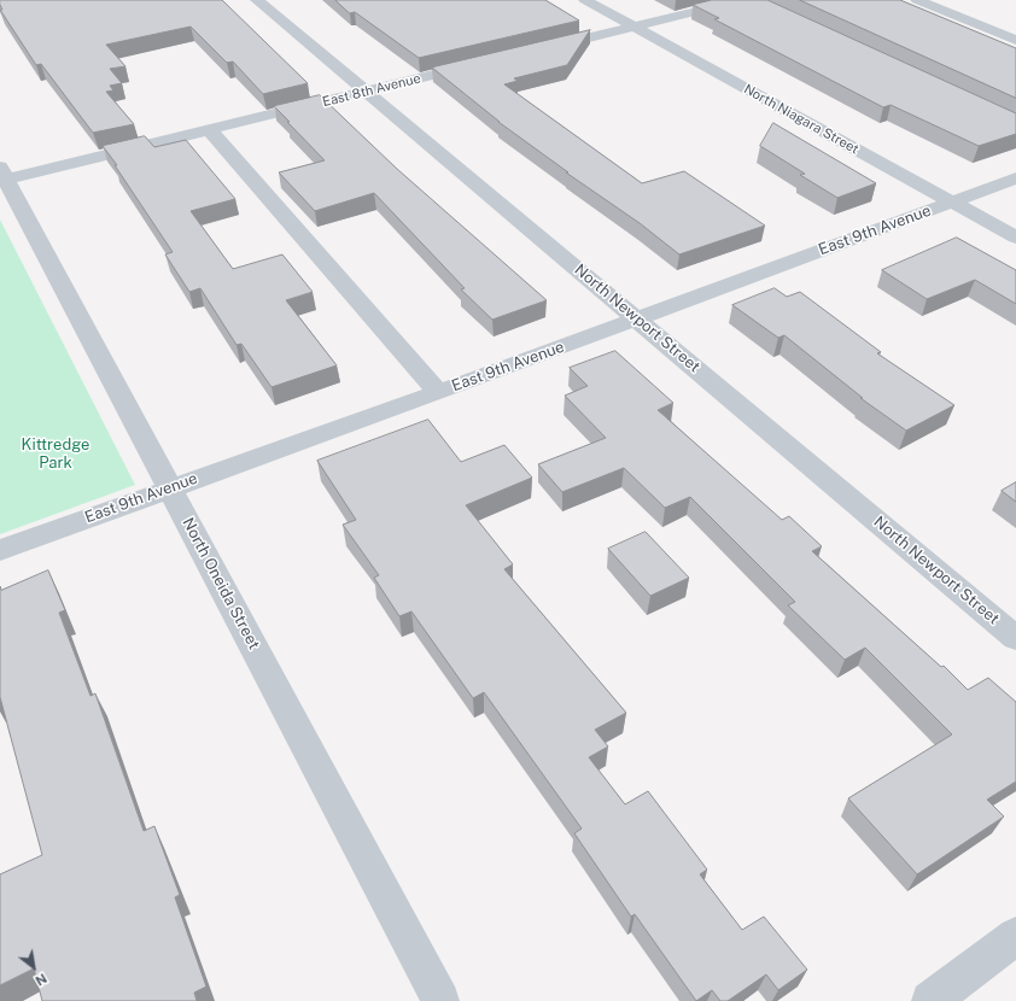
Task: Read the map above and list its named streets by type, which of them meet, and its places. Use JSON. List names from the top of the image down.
{
  "streets": {
    "street": [
      "East 8th Avenue",
      "North Niagara Street",
      "East 9th Avenue",
      "North Newport Street",
      "North Oneida Street"
    ]
  },
  "crossings": [
    ["East 8th Avenue", "North Newport Street"],
    ["East 8th Avenue", "North Oneida Street"],
    ["North Niagara Street", "East 9th Avenue"],
    ["East 9th Avenue", "North Newport Street"],
    ["East 9th Avenue", "North Oneida Street"]
  ],
  "parks": ["Kittredge Park"],
  "north": "bottom right"
}
